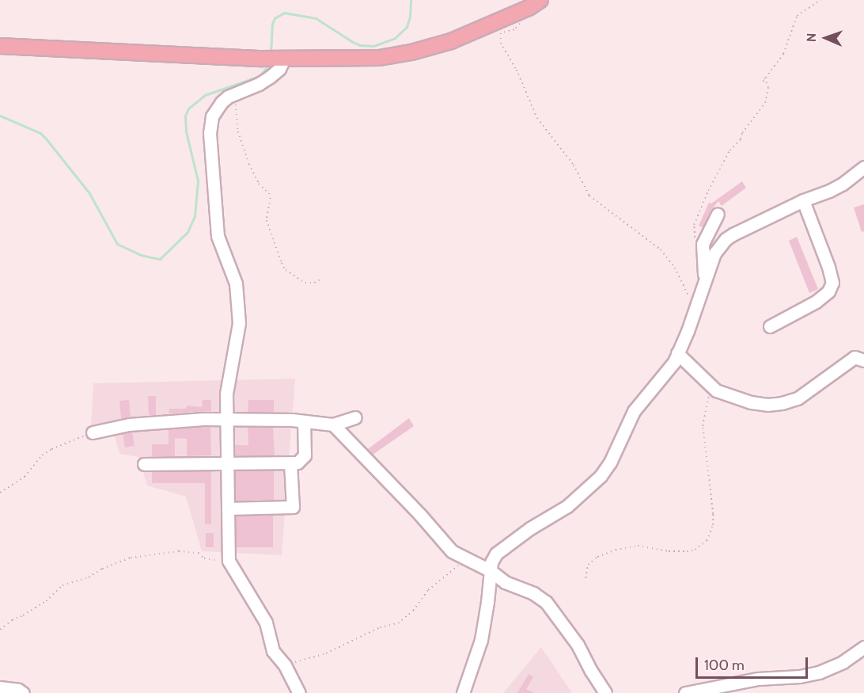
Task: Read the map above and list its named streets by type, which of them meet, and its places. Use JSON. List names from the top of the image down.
{
  "scale_bar": "100 m",
  "north": "left"
}
